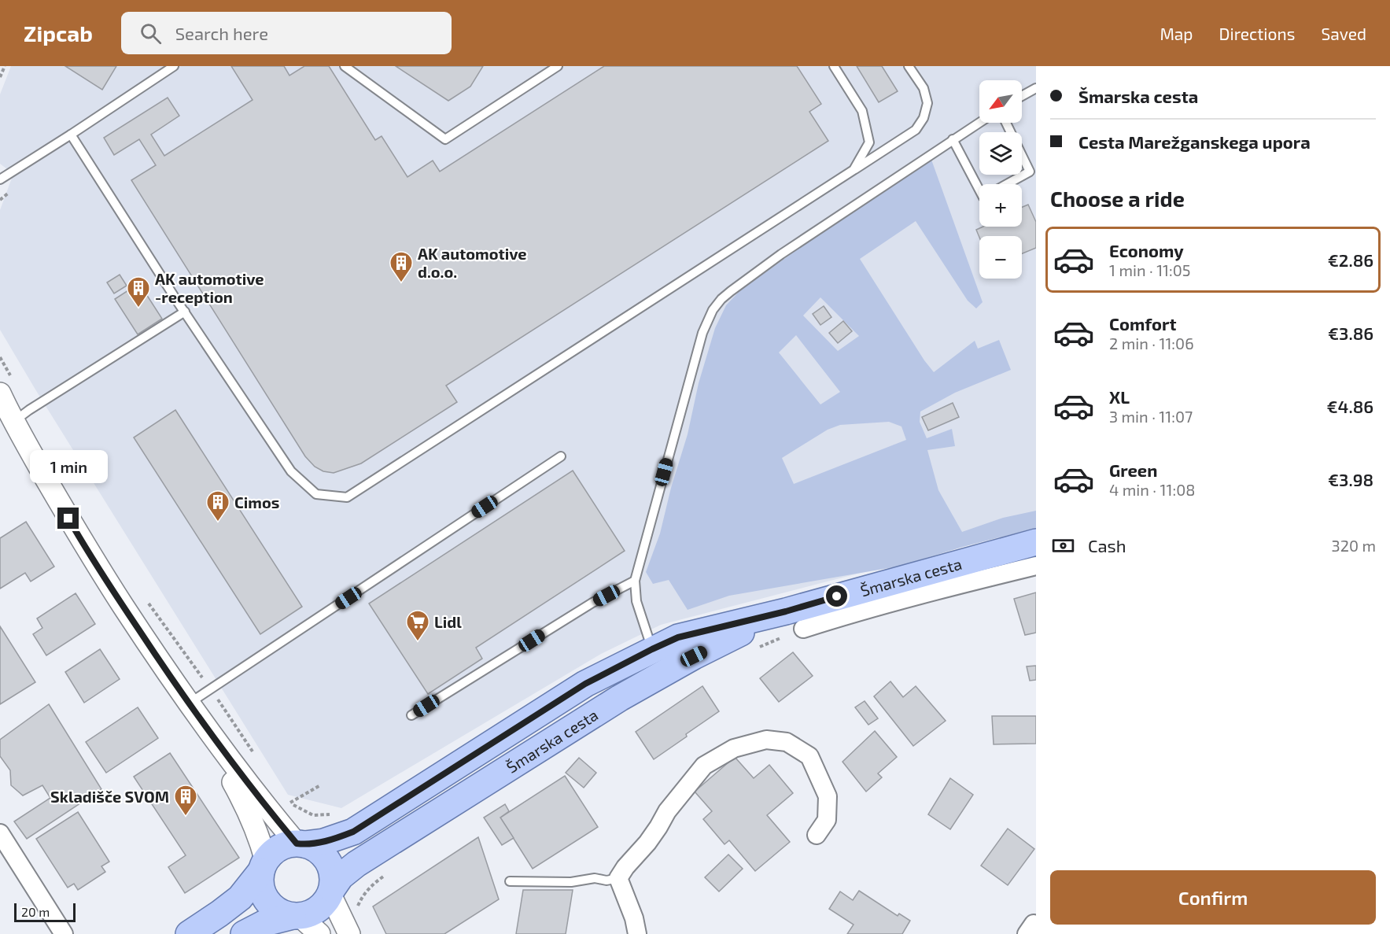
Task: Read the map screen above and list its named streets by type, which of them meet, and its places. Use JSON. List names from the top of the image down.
{
  "streets": {
    "main road": ["Šmarska cesta"]
  },
  "places": {
    "building": [
      "AK automotive d.o.o.",
      "AK automotive -reception",
      "Cimos",
      "Skladišče SVOM"
    ],
    "supermarket": ["Lidl"]
  },
  "scale_bar": "20 m",
  "north": "bottom left",
  "page": {
    "header": "Zipcab",
    "search": "Search here",
    "nav": ["Map", "Directions", "Saved"],
    "banner": ["Šmarska cesta", "Cesta Marežganskega upora"],
    "map_buttons": ["+", "−"],
    "heading": "Choose a ride",
    "list": [
      {
        "name": "Economy",
        "note": "1 min · 11:05",
        "value": "€2.86"
      },
      {
        "name": "Comfort",
        "note": "2 min · 11:06",
        "value": "€3.86"
      },
      {
        "name": "XL",
        "note": "3 min · 11:07",
        "value": "€4.86"
      },
      {
        "name": "Green",
        "note": "4 min · 11:08",
        "value": "€3.98"
      }
    ],
    "bubble": "1 min",
    "pay": ["Cash", "320 m"],
    "buttons": "Confirm",
    "scale": "20 m"
  }
}
